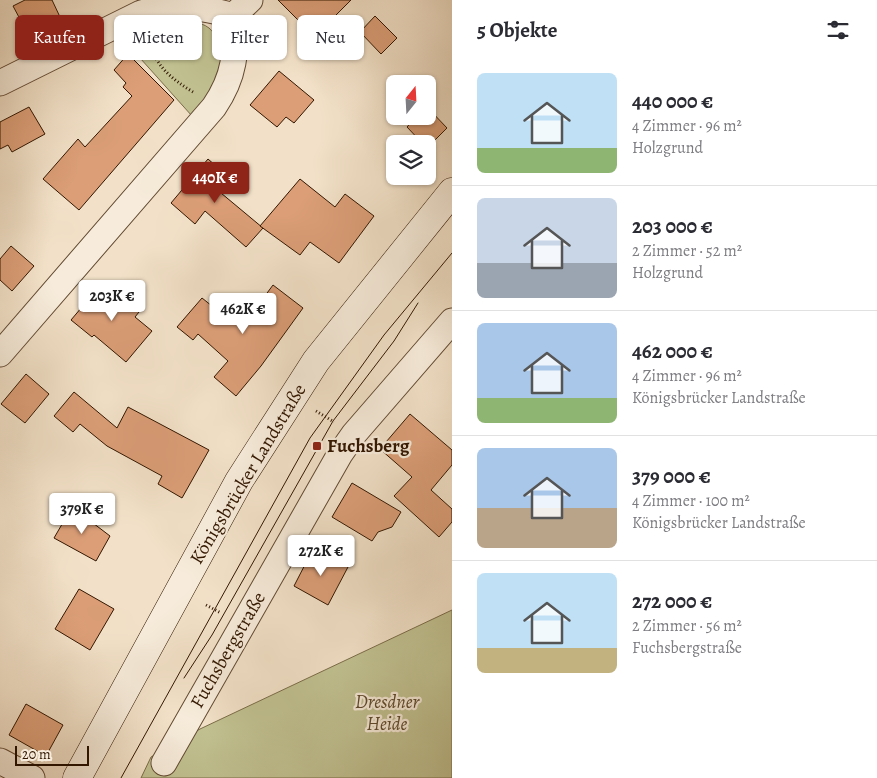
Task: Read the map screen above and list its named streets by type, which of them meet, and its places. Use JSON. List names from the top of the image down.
{
  "streets": {
    "main road": ["Königsbrücker Landstraße"],
    "street": ["Fuchsbergstraße"]
  },
  "parks": ["Dresdner Heide"],
  "places": {
    "transit": ["Fuchsberg"]
  },
  "scale_bar": "20 m",
  "north": "top",
  "page": {
    "heading": "5 Objekte",
    "chip": [
      "Kaufen",
      "Mieten",
      "Filter",
      "Neu"
    ],
    "list": [
      {
        "name": "440 000 €",
        "note": "4 Zimmer · 96 m² · Holzgrund"
      },
      {
        "name": "203 000 €",
        "note": "2 Zimmer · 52 m² · Holzgrund"
      },
      {
        "name": "462 000 €",
        "note": "4 Zimmer · 96 m² · Königsbrücker Landstraße"
      },
      {
        "name": "379 000 €",
        "note": "4 Zimmer · 100 m² · Königsbrücker Landstraße"
      },
      {
        "name": "272 000 €",
        "note": "2 Zimmer · 56 m² · Fuchsbergstraße"
      }
    ],
    "price": [
      "440K €",
      "203K €",
      "462K €",
      "379K €",
      "272K €"
    ],
    "scale": "20 m"
  }
}
